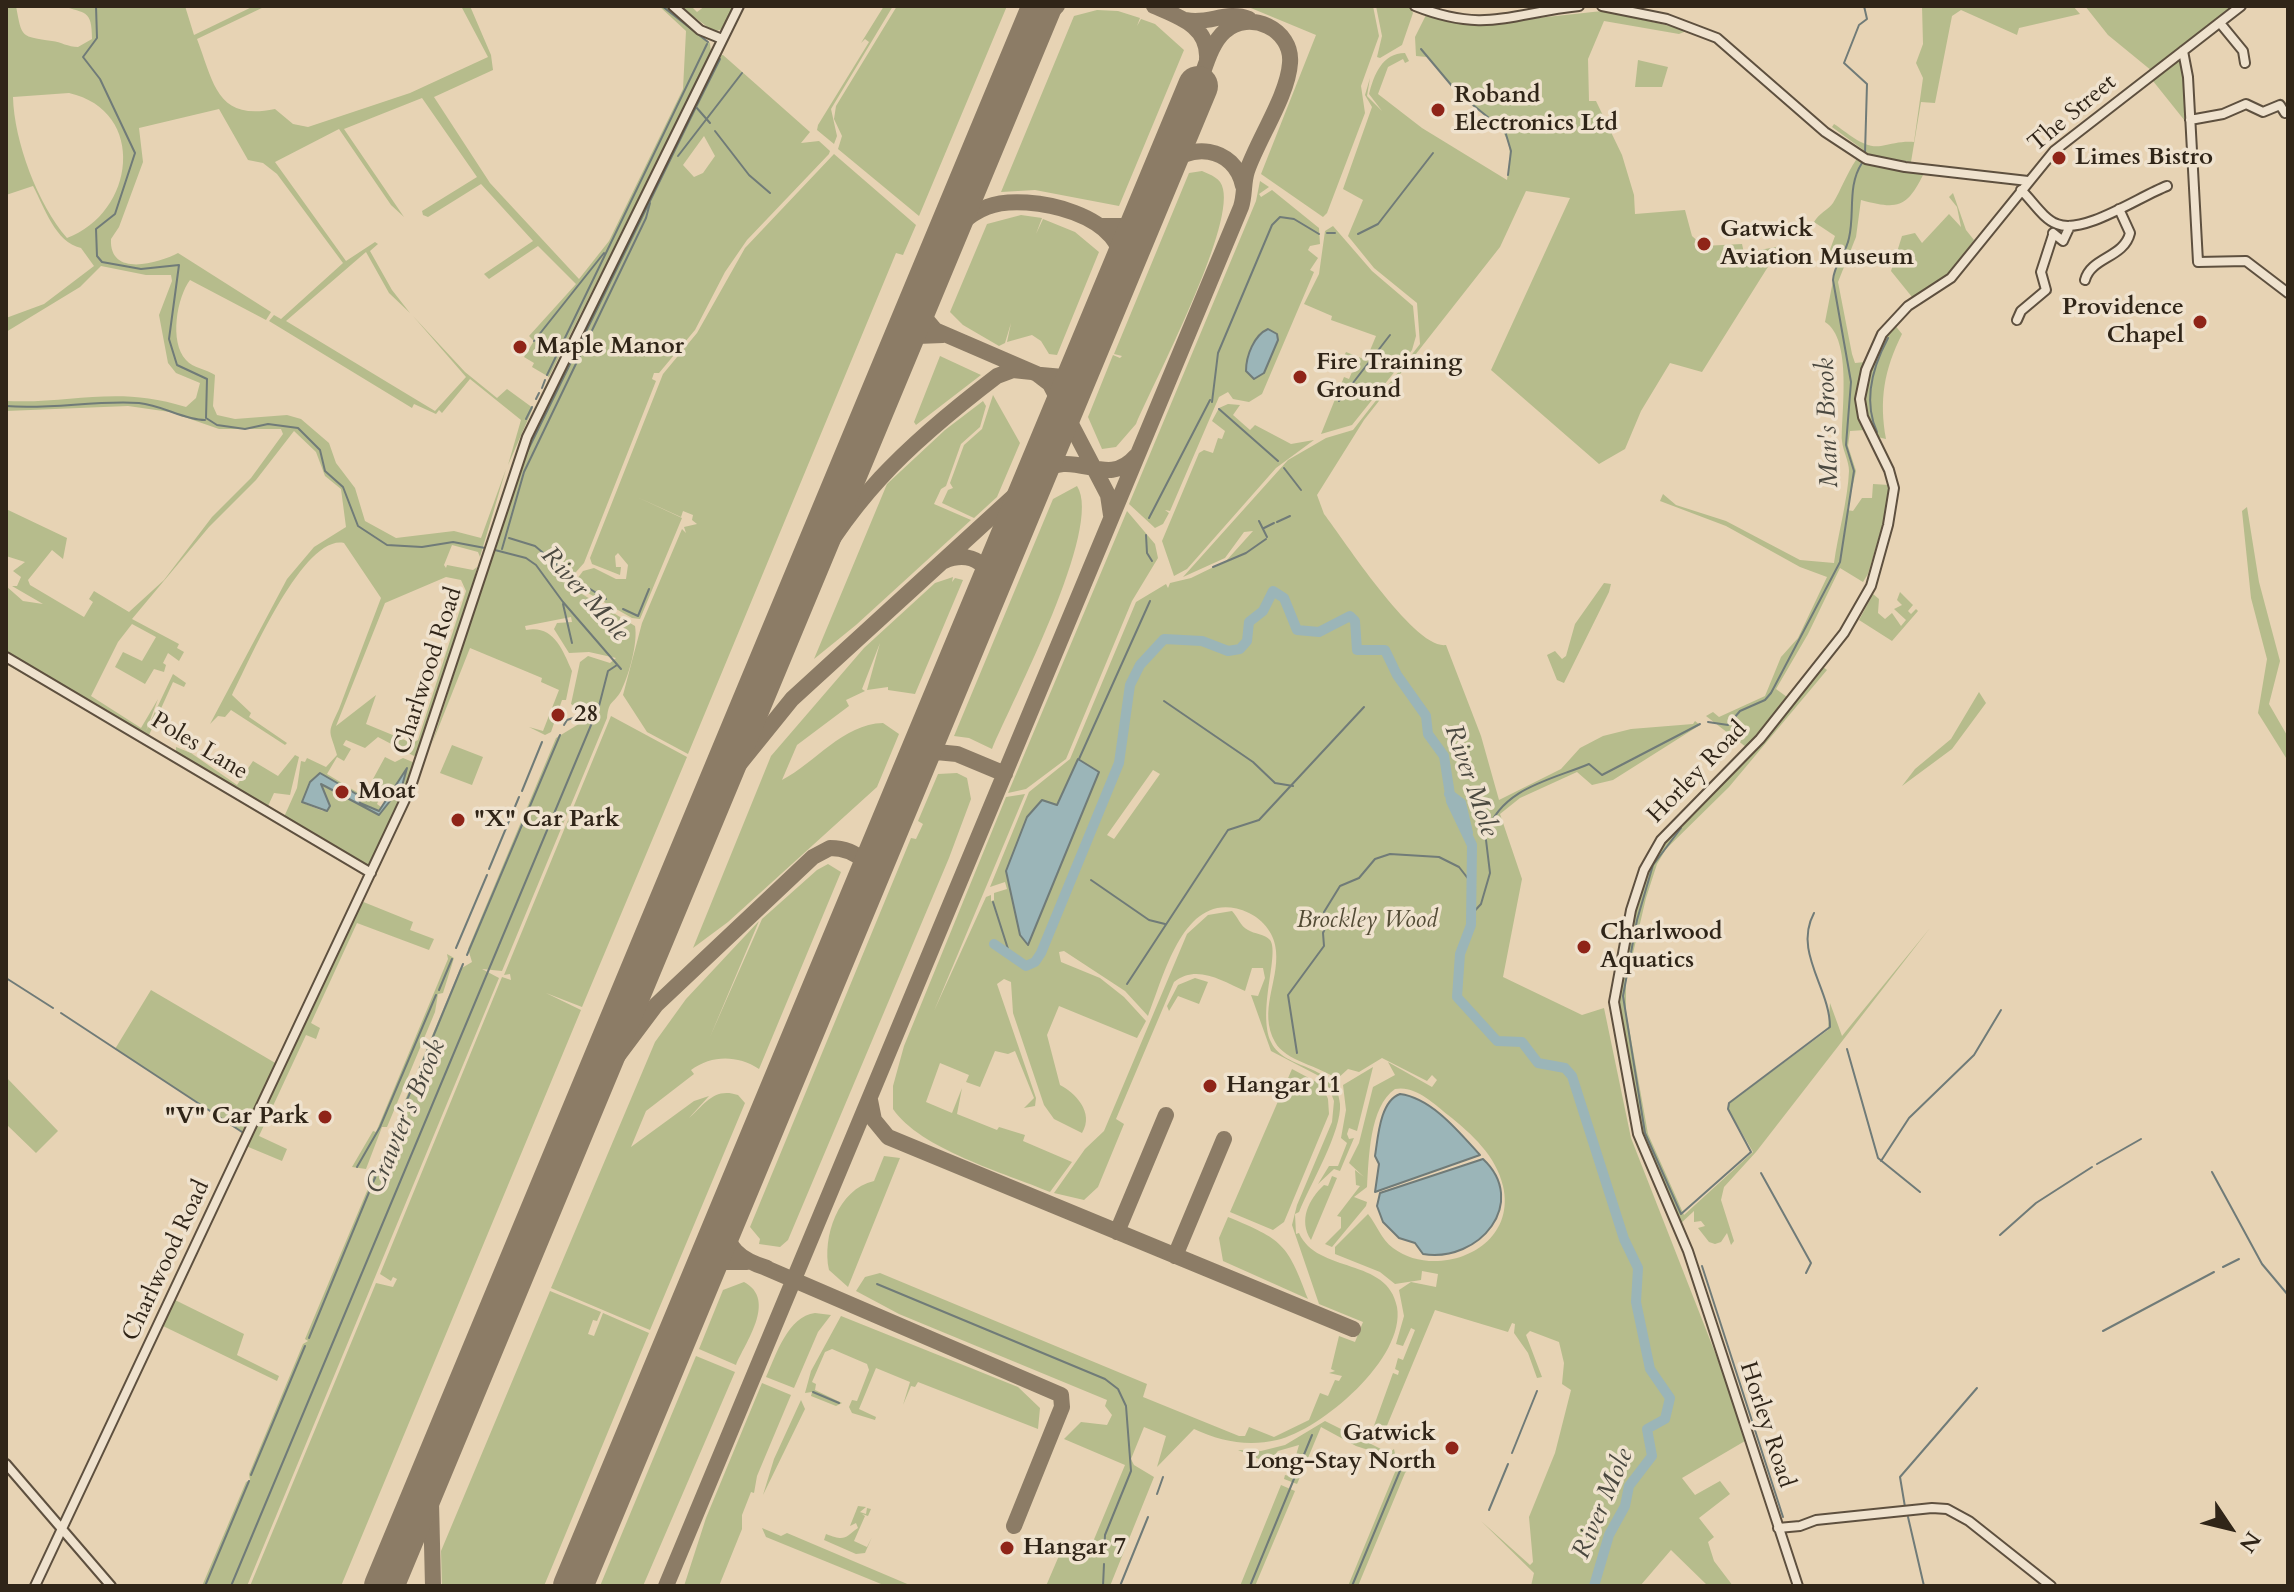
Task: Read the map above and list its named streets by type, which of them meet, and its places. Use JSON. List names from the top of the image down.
{
  "streets": {
    "street": [
      "The Street",
      "Charlwood Road",
      "Poles Lane",
      "Horley Road"
    ]
  },
  "crossings": [
    ["The Street", "Horley Road"],
    ["Charlwood Road", "Poles Lane"]
  ],
  "water": ["Man's Brook", "River Mole", "Crawter's Brook"],
  "parks": ["Brockley Wood"],
  "places": [
    "Roband Electronics Ltd",
    "Limes Bistro",
    "Gatwick Aviation Museum",
    "Providence Chapel",
    "Maple Manor",
    "Fire Training Ground",
    "28",
    "Moat",
    "\"X\" Car Park",
    "Charlwood Aquatics",
    "Hangar 11",
    "\"V\" Car Park",
    "Gatwick Long-Stay North",
    "Hangar 7"
  ],
  "north": "bottom right"
}
